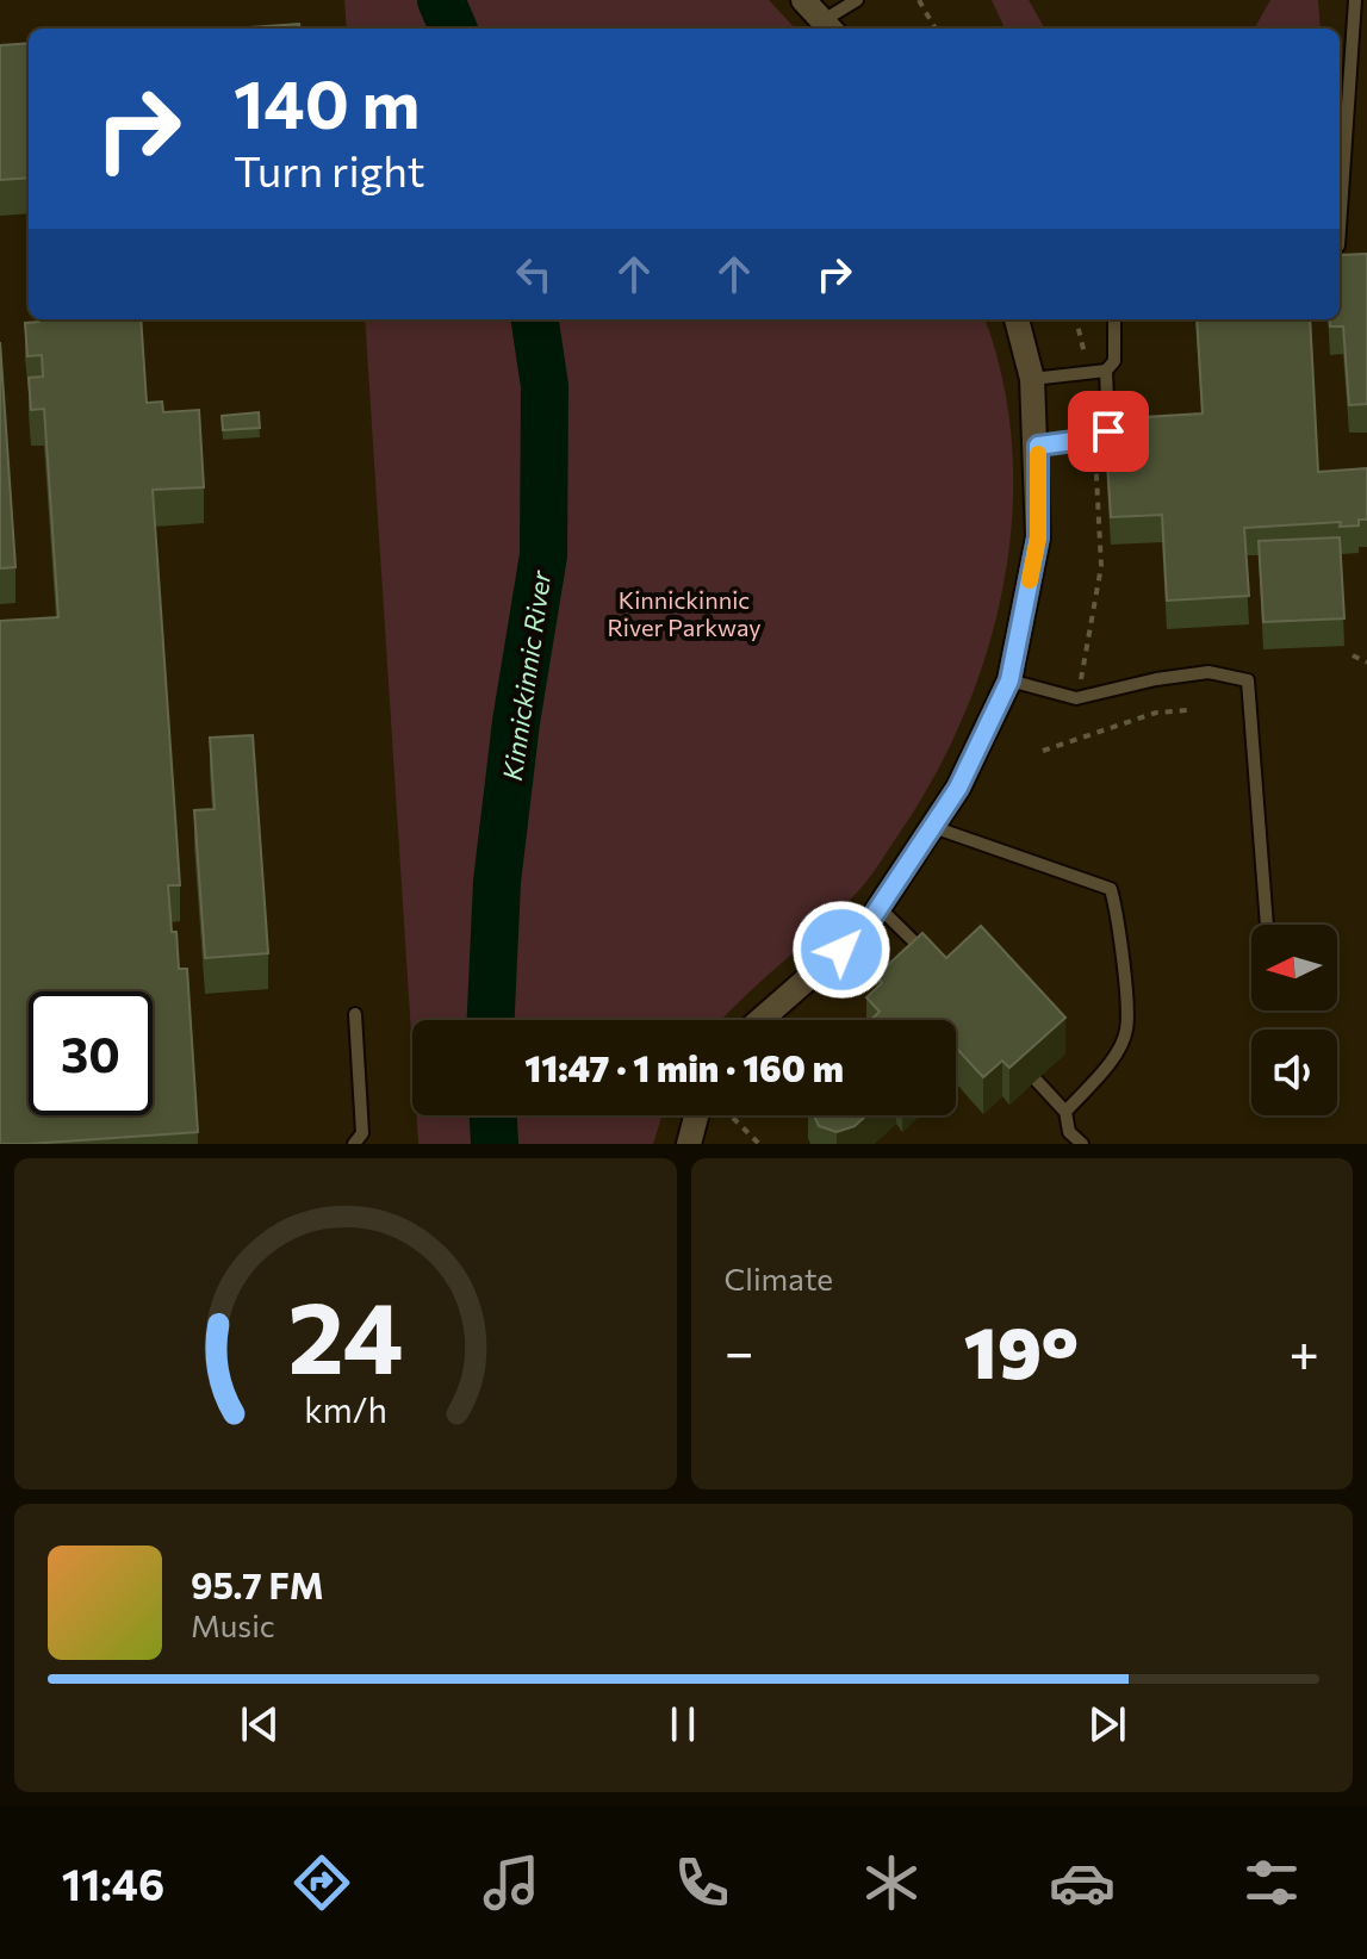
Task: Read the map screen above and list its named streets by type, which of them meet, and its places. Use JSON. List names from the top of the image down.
{
  "water": ["Kinnickinnic River"],
  "parks": ["Kinnickinnic River Parkway"],
  "north": "left",
  "page": {
    "turn": ["140 m", "Turn right"],
    "limit": "30",
    "trip": "11:47 · 1 min · 160 m",
    "tile": "Climate",
    "heat": ["−", "19°", "+"],
    "song": ["95.7 FM", "Music"],
    "tabs": "11:46",
    "gauge": ["24", "km/h"]
  }
}
